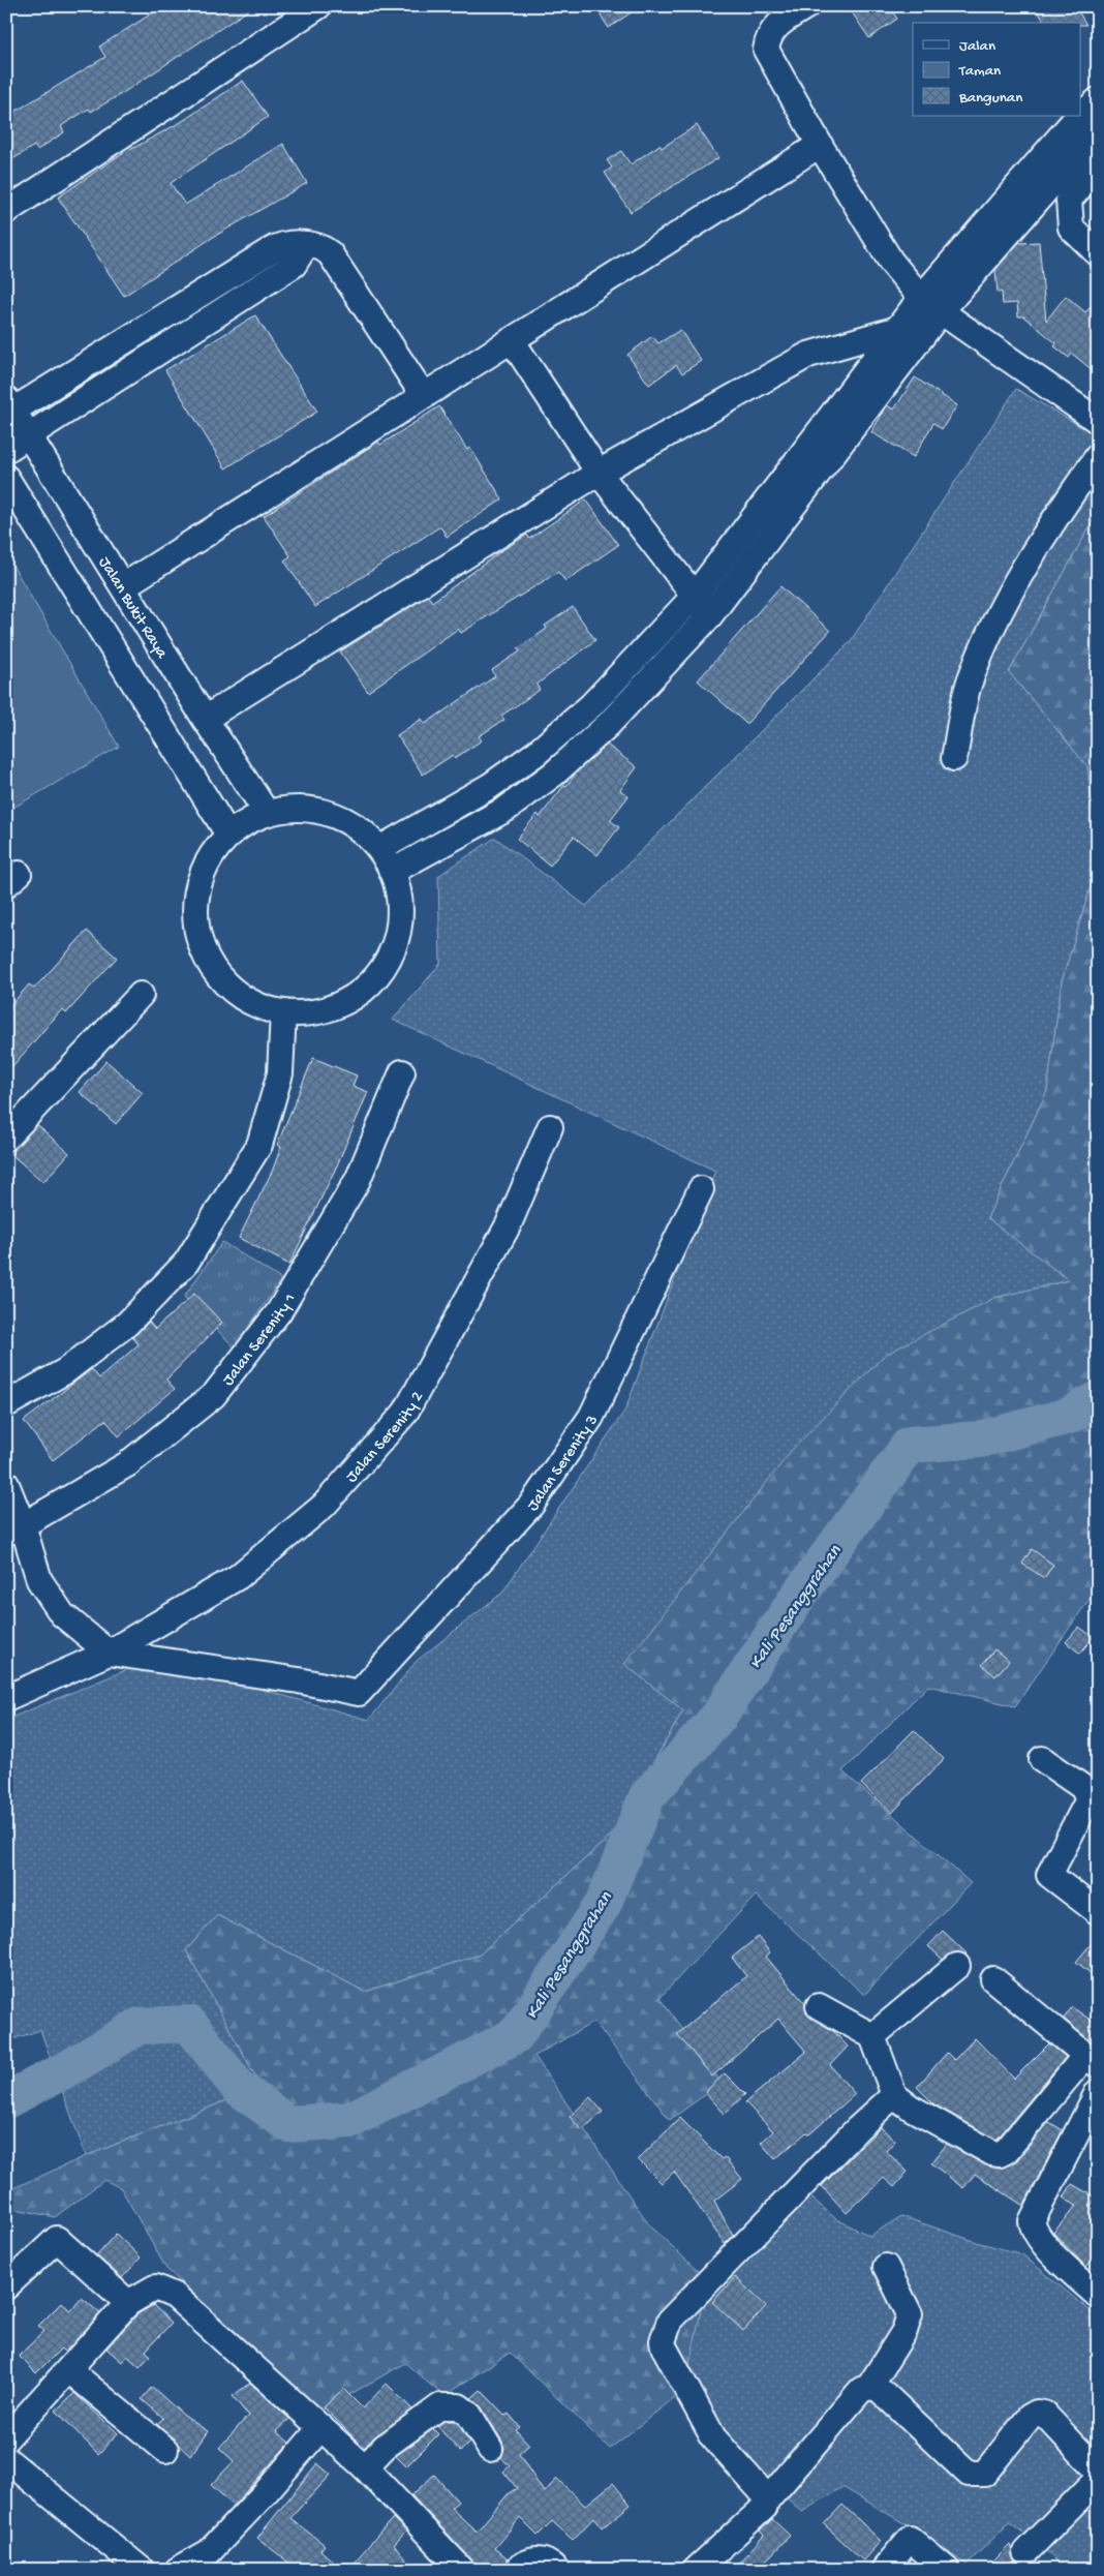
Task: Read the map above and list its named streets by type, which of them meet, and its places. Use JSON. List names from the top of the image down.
{
  "streets": {
    "street": [
      "Jalan Bukit Raya",
      "Jalan Serenity 1",
      "Jalan Serenity 2",
      "Jalan Serenity 3"
    ]
  },
  "crossings": [
    ["Jalan Serenity 2", "Jalan Serenity 3"]
  ],
  "water": ["Kali Pesanggrahan"],
  "legend": ["Jalan", "Taman", "Bangunan"]
}
